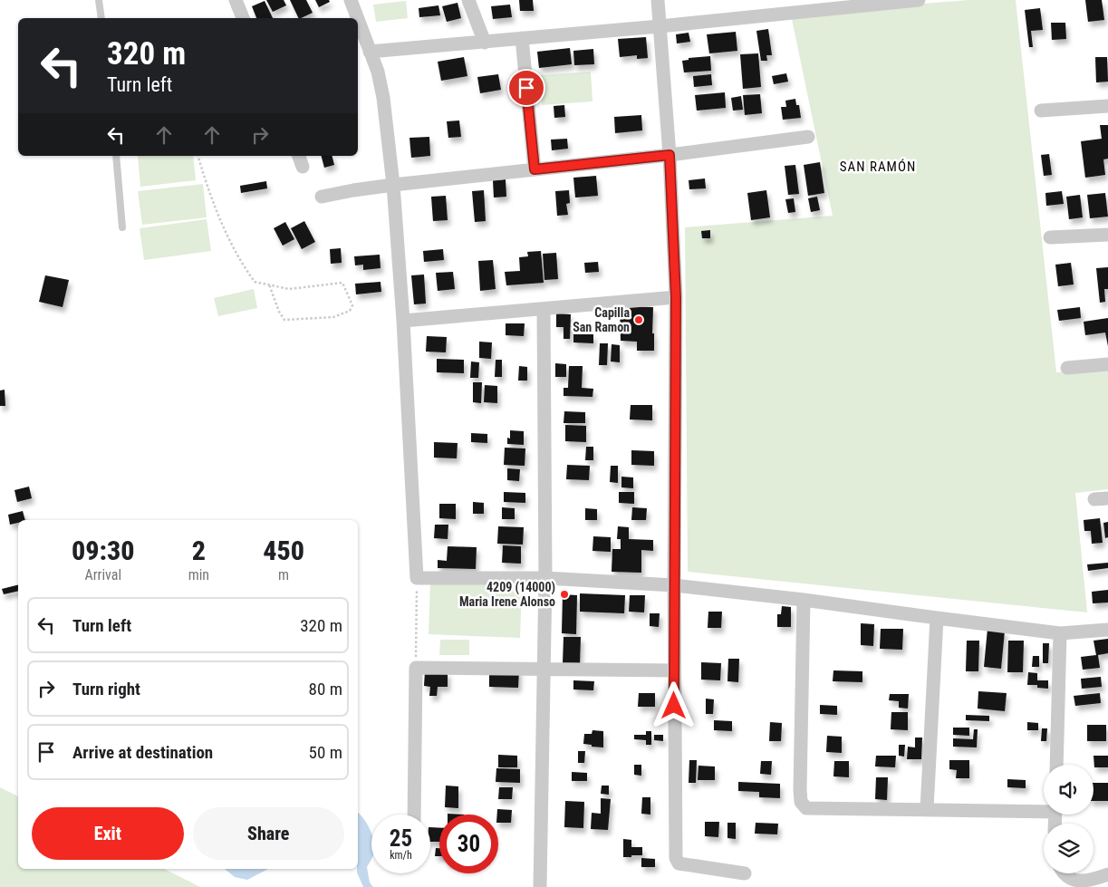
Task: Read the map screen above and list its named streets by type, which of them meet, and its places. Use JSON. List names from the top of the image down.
{
  "districts": ["SAN RAMÓN"],
  "places": ["Capilla San Ramon", "4209 (14000) Maria Irene Alonso"],
  "page": {
    "turn": ["320 m", "Turn left"],
    "eta": [
      "09:30",
      "Arrival",
      "2",
      "min",
      "450",
      "m"
    ],
    "list": [
      {
        "name": "Turn left",
        "value": "320 m"
      },
      {
        "name": "Turn right",
        "value": "80 m"
      },
      {
        "name": "Arrive at destination",
        "value": "50 m"
      }
    ],
    "buttons": ["Exit", "Share"],
    "speed": "25 km/h",
    "limit": "30"
  }
}
